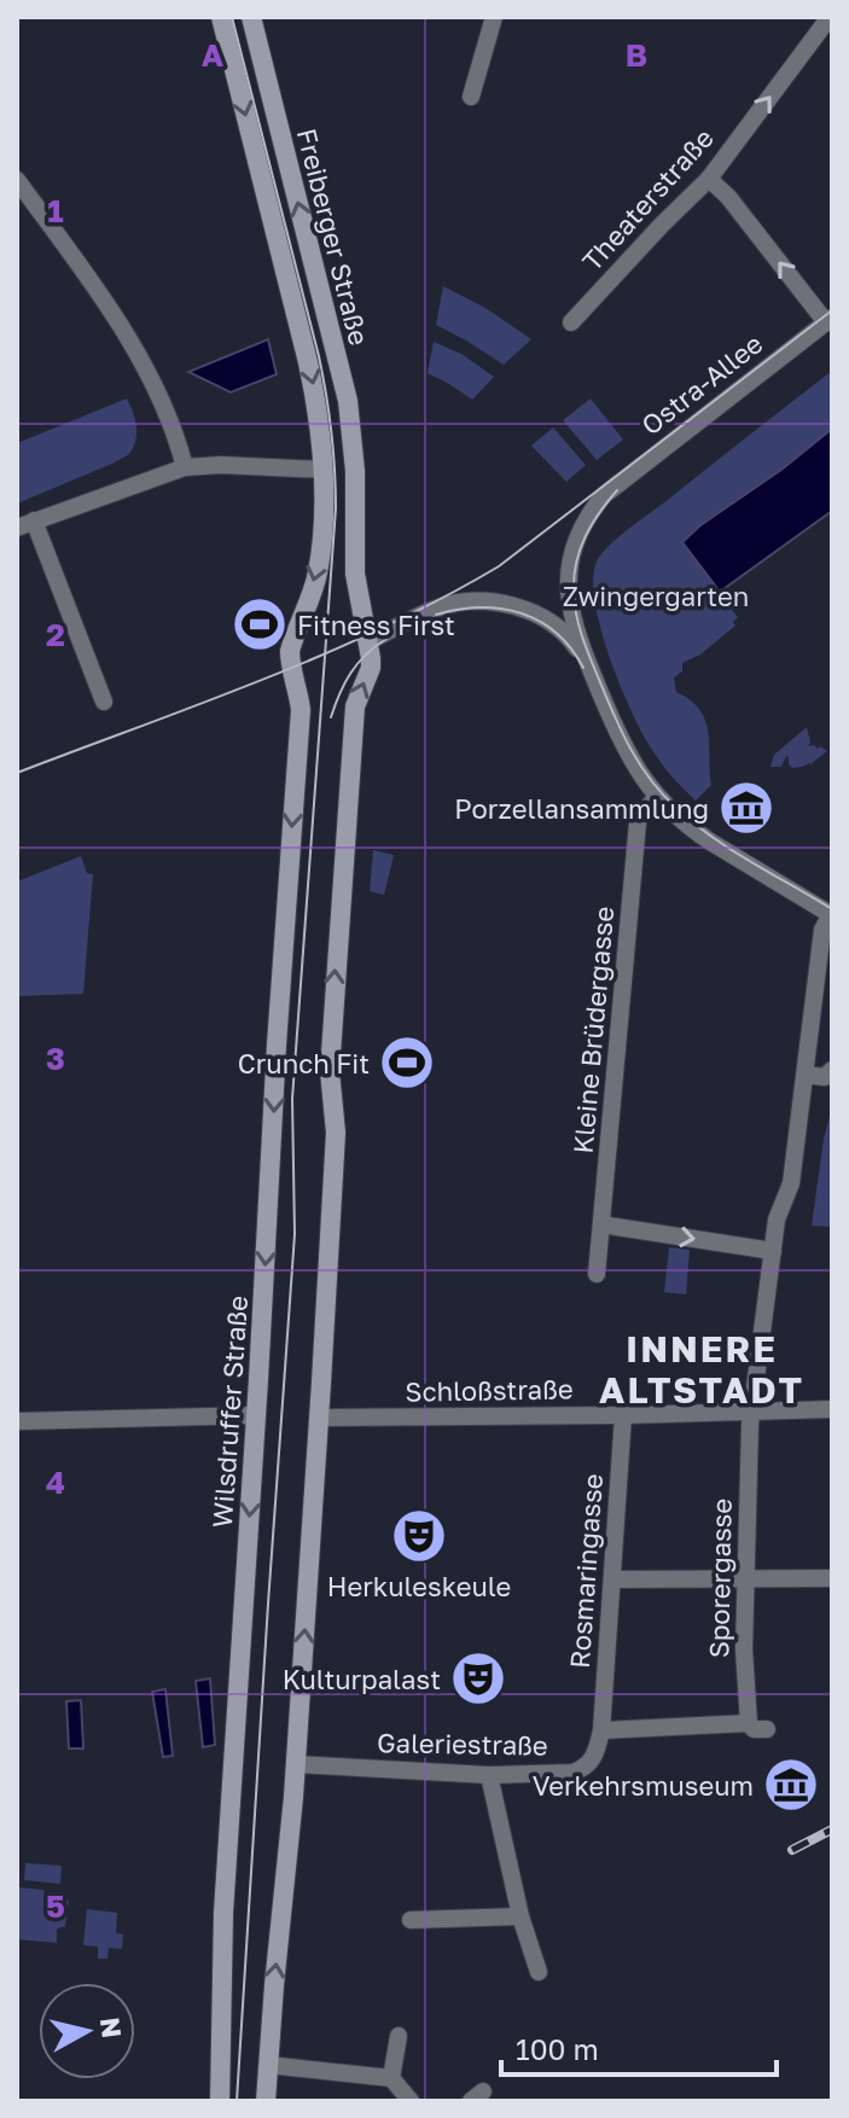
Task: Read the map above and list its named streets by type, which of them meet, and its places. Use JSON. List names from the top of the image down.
{
  "streets": {
    "street": [
      "Theaterstraße",
      "Freiberger Straße",
      "Ostra-Allee",
      "Kleine Brüdergasse",
      "Schloßstraße",
      "Wilsdruffer Straße",
      "Rosmaringasse",
      "Sporergasse",
      "Galeriestraße"
    ]
  },
  "crossings": [
    ["Freiberger Straße", "Schloßstraße"],
    ["Freiberger Straße", "Wilsdruffer Straße"],
    ["Schloßstraße", "Rosmaringasse"],
    ["Schloßstraße", "Sporergasse"],
    ["Rosmaringasse", "Galeriestraße"]
  ],
  "one_way": ["Theaterstraße"],
  "districts": ["INNERE ALTSTADT"],
  "parks": ["Zwingergarten"],
  "places": {
    "sports": ["Fitness First", "Crunch Fit"],
    "museum": ["Porzellansammlung", "Verkehrsmuseum"],
    "theatre": ["Herkuleskeule", "Kulturpalast"]
  },
  "scale_bar": "100 m",
  "north": "right",
  "grid": {
    "columns": ["A", "B"],
    "rows": [
      "1",
      "2",
      "3",
      "4",
      "5"
    ]
  }
}
